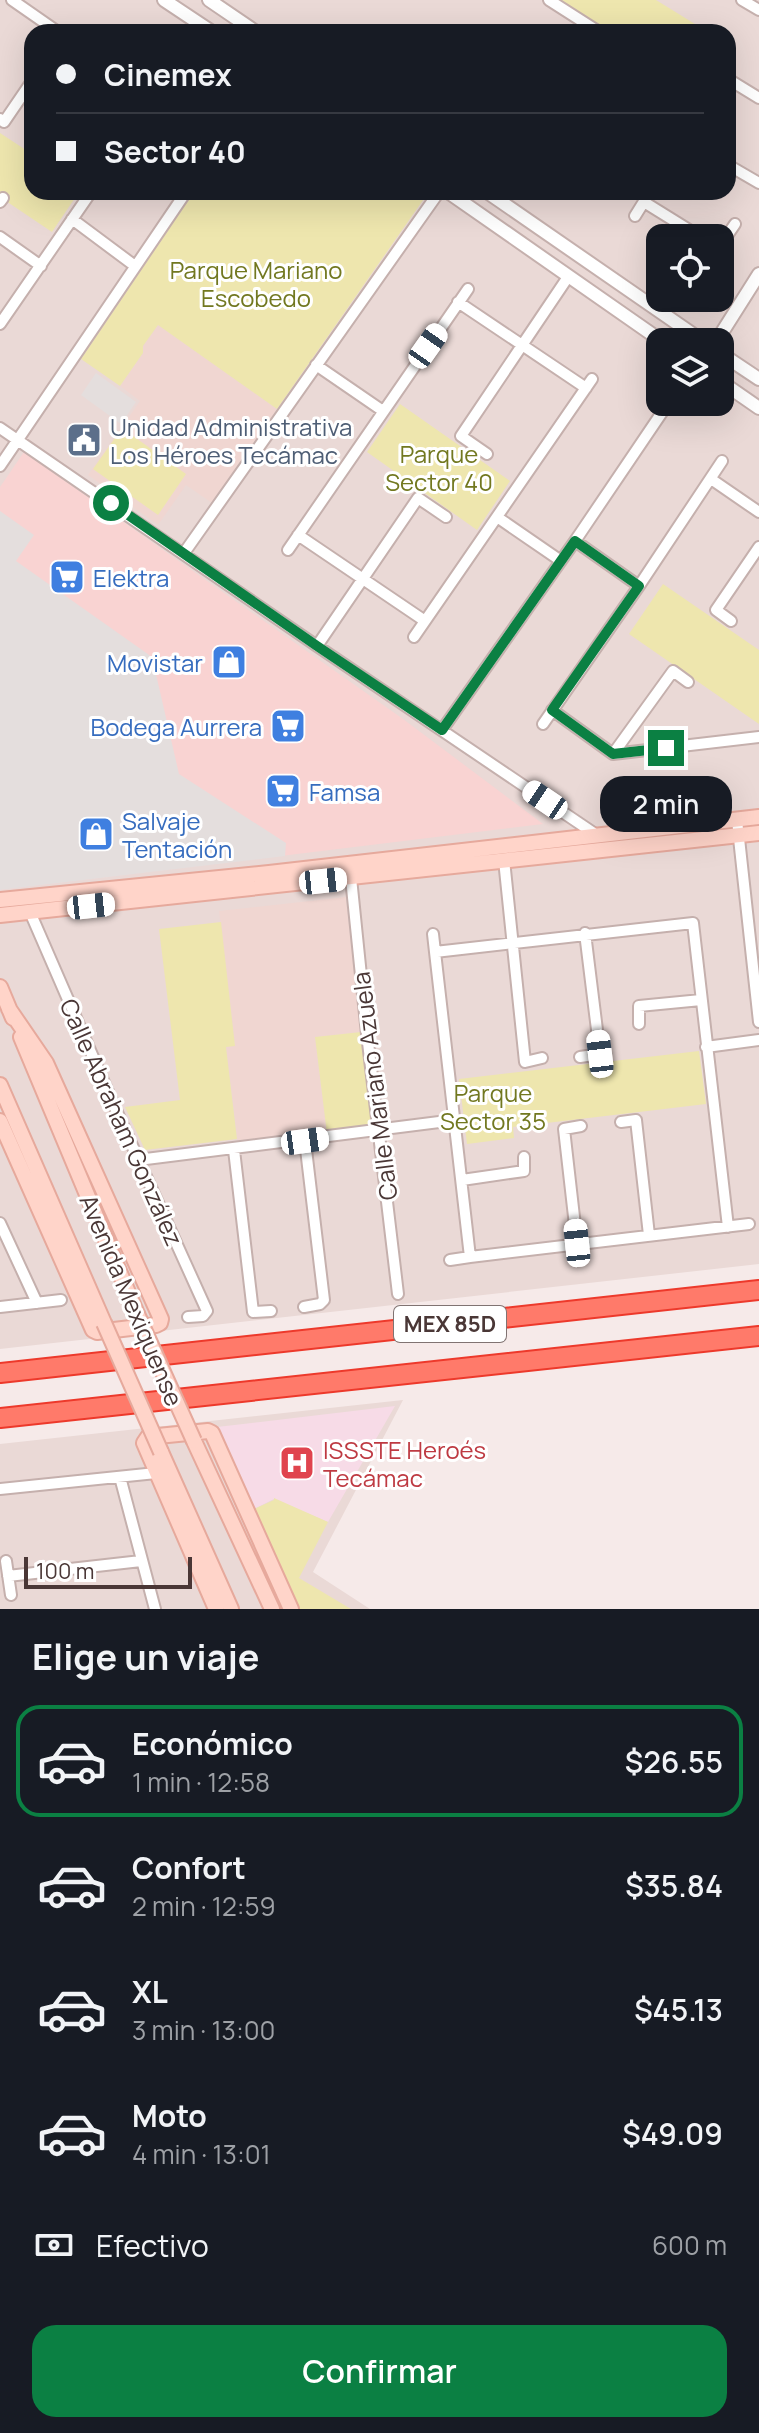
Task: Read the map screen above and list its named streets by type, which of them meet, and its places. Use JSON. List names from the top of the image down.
{
  "streets": {
    "highway": ["MEX 85D"],
    "main road": ["Avenida Mexiquense"],
    "street": ["Calle Mariano Azuela", "Calle Abraham González"]
  },
  "parks": ["Parque Mariano Escobedo", "Parque Sector 40", "Parque Sector 35"],
  "places": {
    "public building": ["Unidad Administrativa Los Héroes Tecámac"],
    "supermarket": ["Elektra", "Bodega Aurrera", "Famsa"],
    "shop": ["Movistar", "Salvaje Tentación"],
    "hospital": ["ISSSTE Heroés Tecámac"]
  },
  "scale_bar": "100 m",
  "page": {
    "banner": ["Cinemex", "Sector 40"],
    "bubble": "2 min",
    "scale": "100 m",
    "heading": "Elige un viaje",
    "list": [
      {
        "name": "Económico",
        "note": "1 min · 12:58",
        "value": "$26.55"
      },
      {
        "name": "Confort",
        "note": "2 min · 12:59",
        "value": "$35.84"
      },
      {
        "name": "XL",
        "note": "3 min · 13:00",
        "value": "$45.13"
      },
      {
        "name": "Moto",
        "note": "4 min · 13:01",
        "value": "$49.09"
      }
    ],
    "pay": ["Efectivo", "600 m"],
    "buttons": "Confirmar"
  }
}
